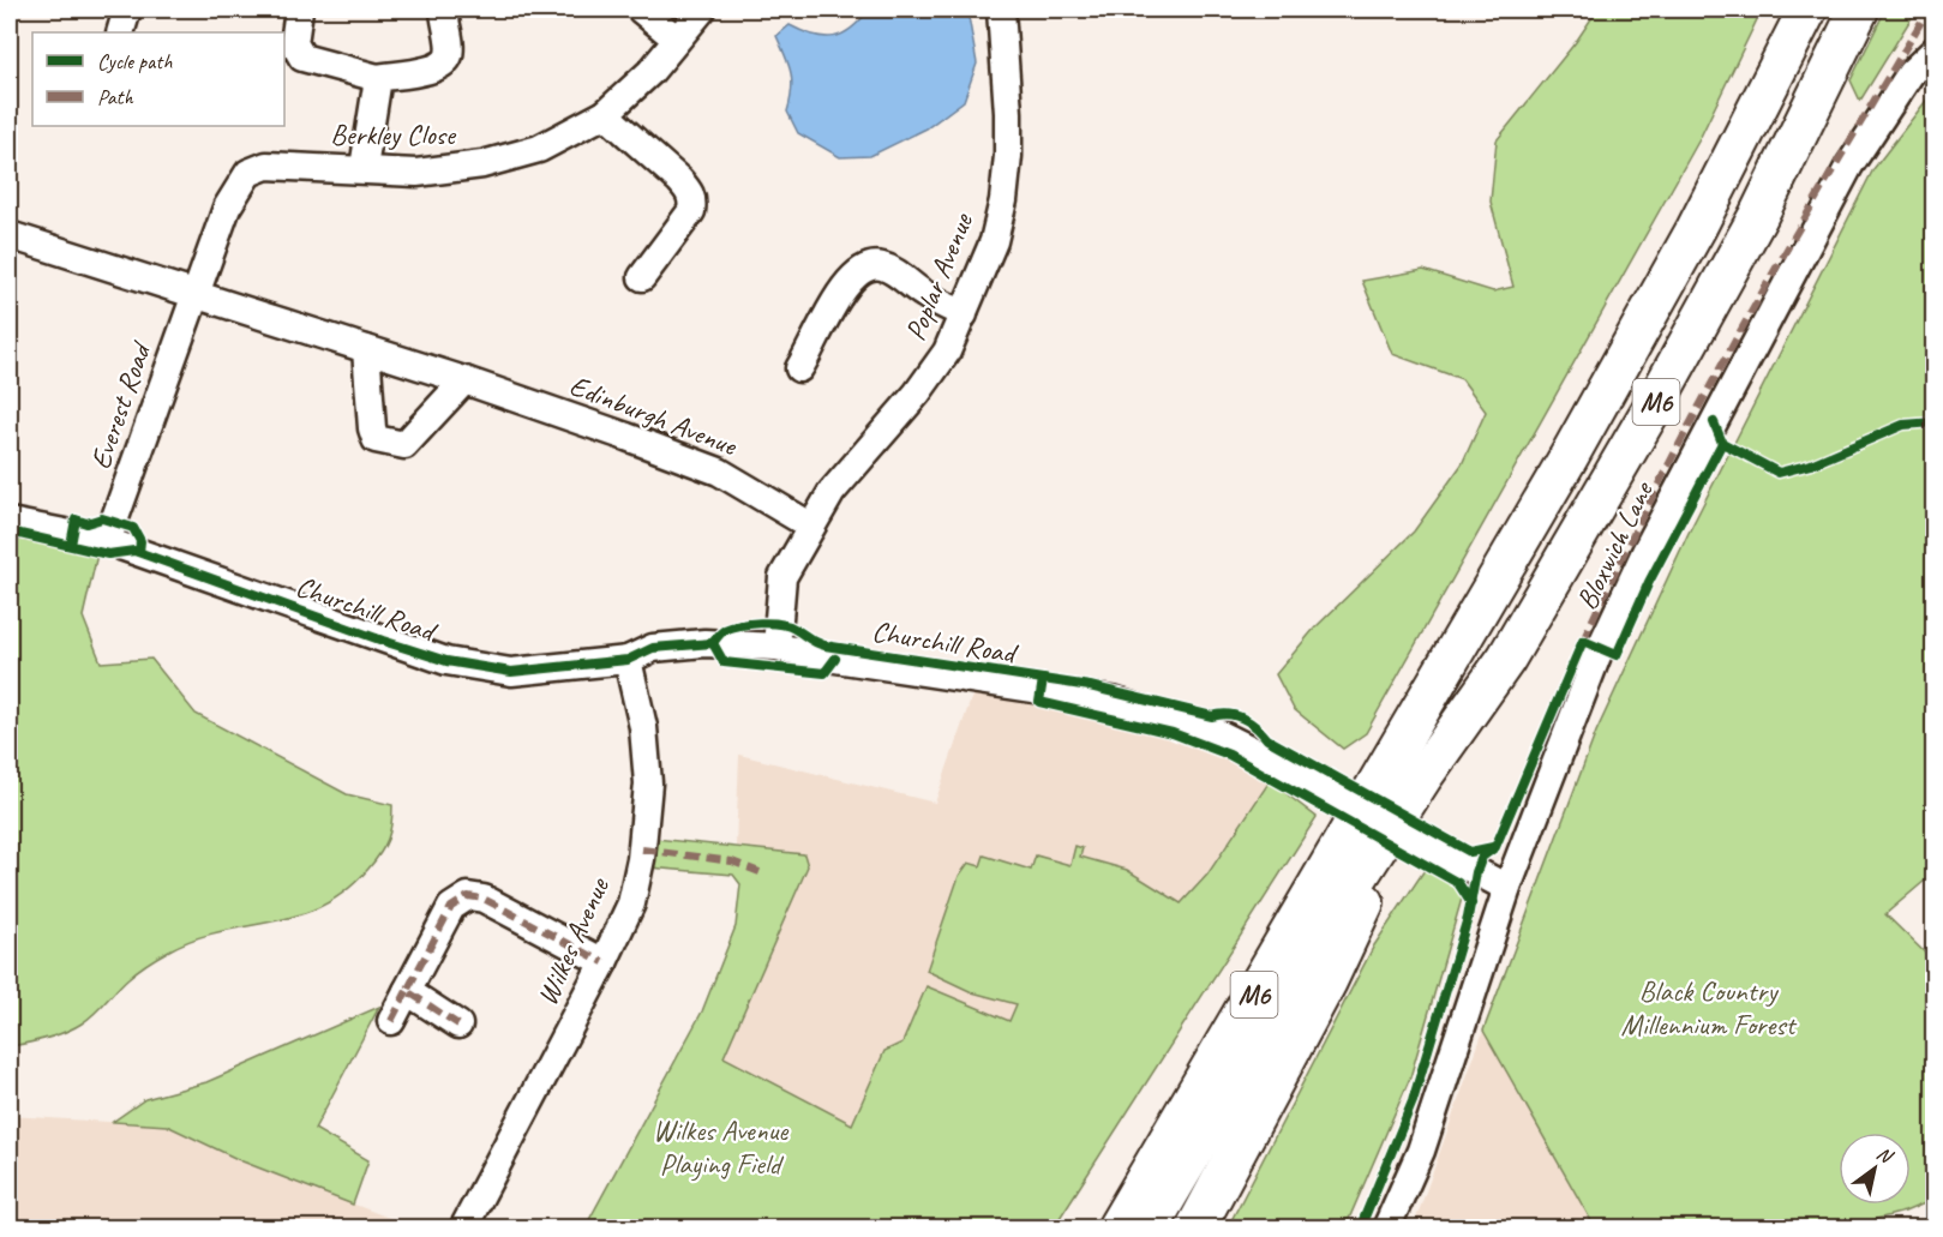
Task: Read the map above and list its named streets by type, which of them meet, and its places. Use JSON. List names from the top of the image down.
{
  "streets": {
    "highway": ["M6"],
    "street": [
      "Berkley Close",
      "Poplar Avenue",
      "Everest Road",
      "Edinburgh Avenue",
      "Bloxwich Lane",
      "Churchill Road",
      "Wilkes Avenue"
    ]
  },
  "crossings": [
    ["Berkley Close", "Everest Road"],
    ["Berkley Close", "Edinburgh Avenue"],
    ["Poplar Avenue", "Edinburgh Avenue"],
    ["Poplar Avenue", "Churchill Road"],
    ["Everest Road", "Edinburgh Avenue"],
    ["Everest Road", "Churchill Road"],
    ["Bloxwich Lane", "Churchill Road"],
    ["Churchill Road", "Wilkes Avenue"]
  ],
  "parks": ["Black Country Millennium Forest", "Wilkes Avenue Playing Field"],
  "legend": ["Cycle path", "Path"],
  "north": "top right"
}
